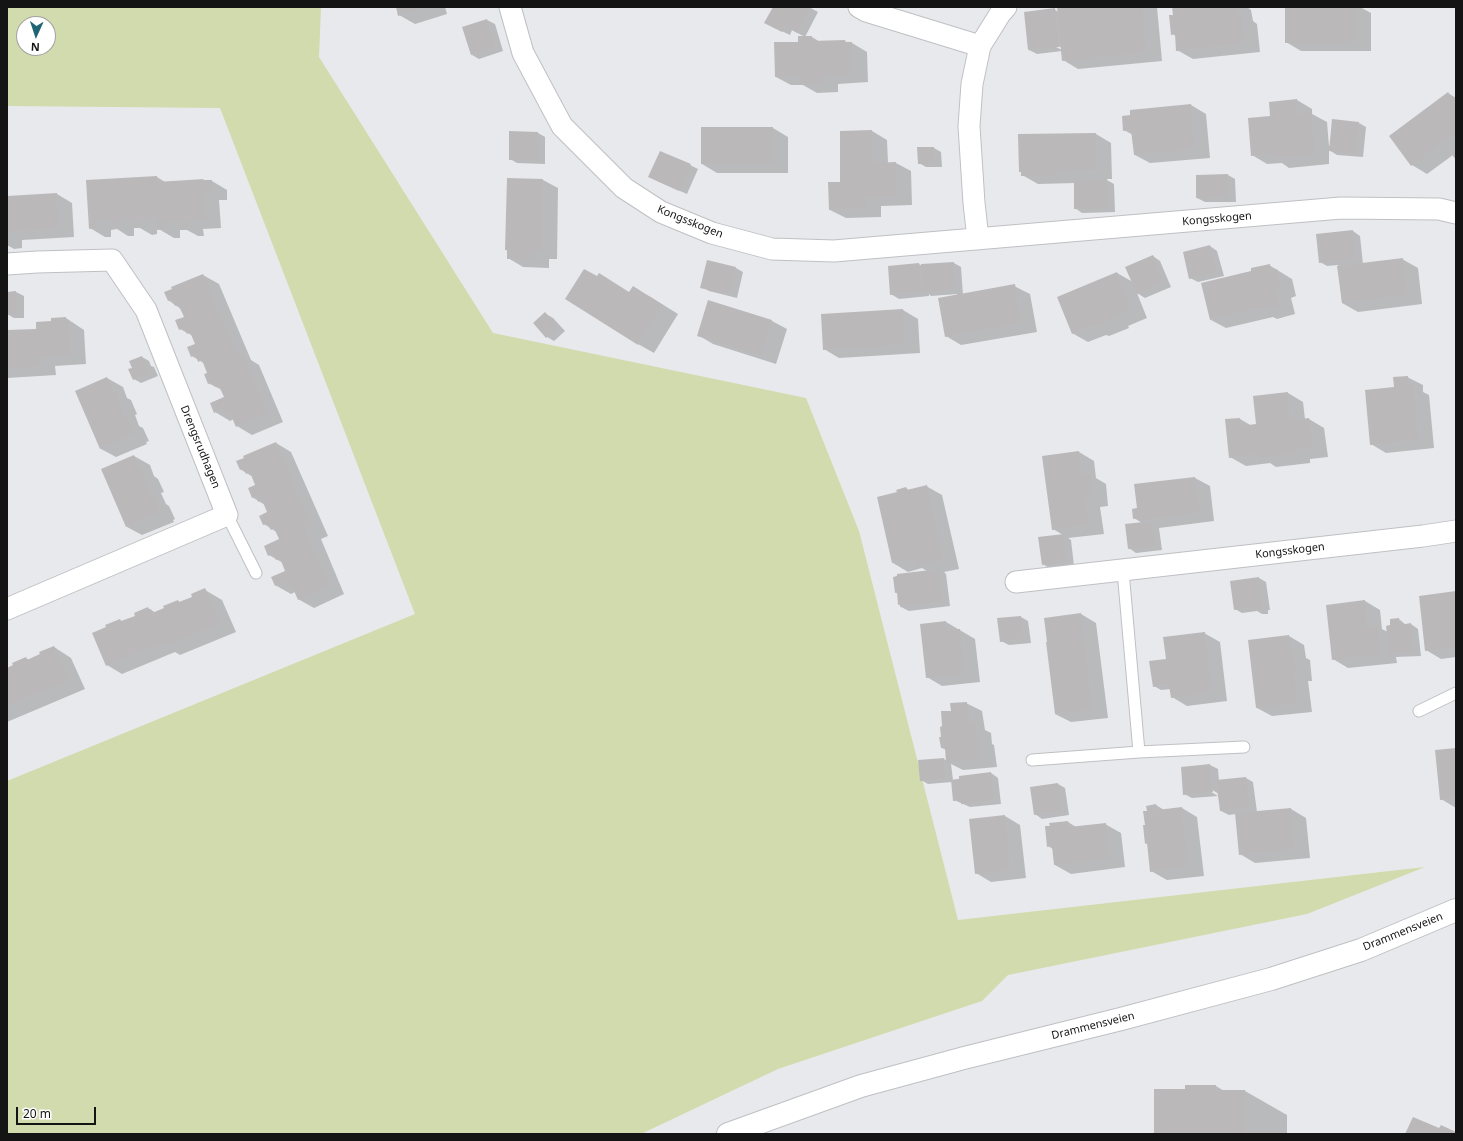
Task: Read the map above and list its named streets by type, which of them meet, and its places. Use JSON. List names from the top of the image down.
{
  "streets": {
    "main road": ["Drammensveien"],
    "street": ["Kongsskogen", "Drengsrudhagen"]
  },
  "scale_bar": "20 m",
  "north": "bottom"
}
